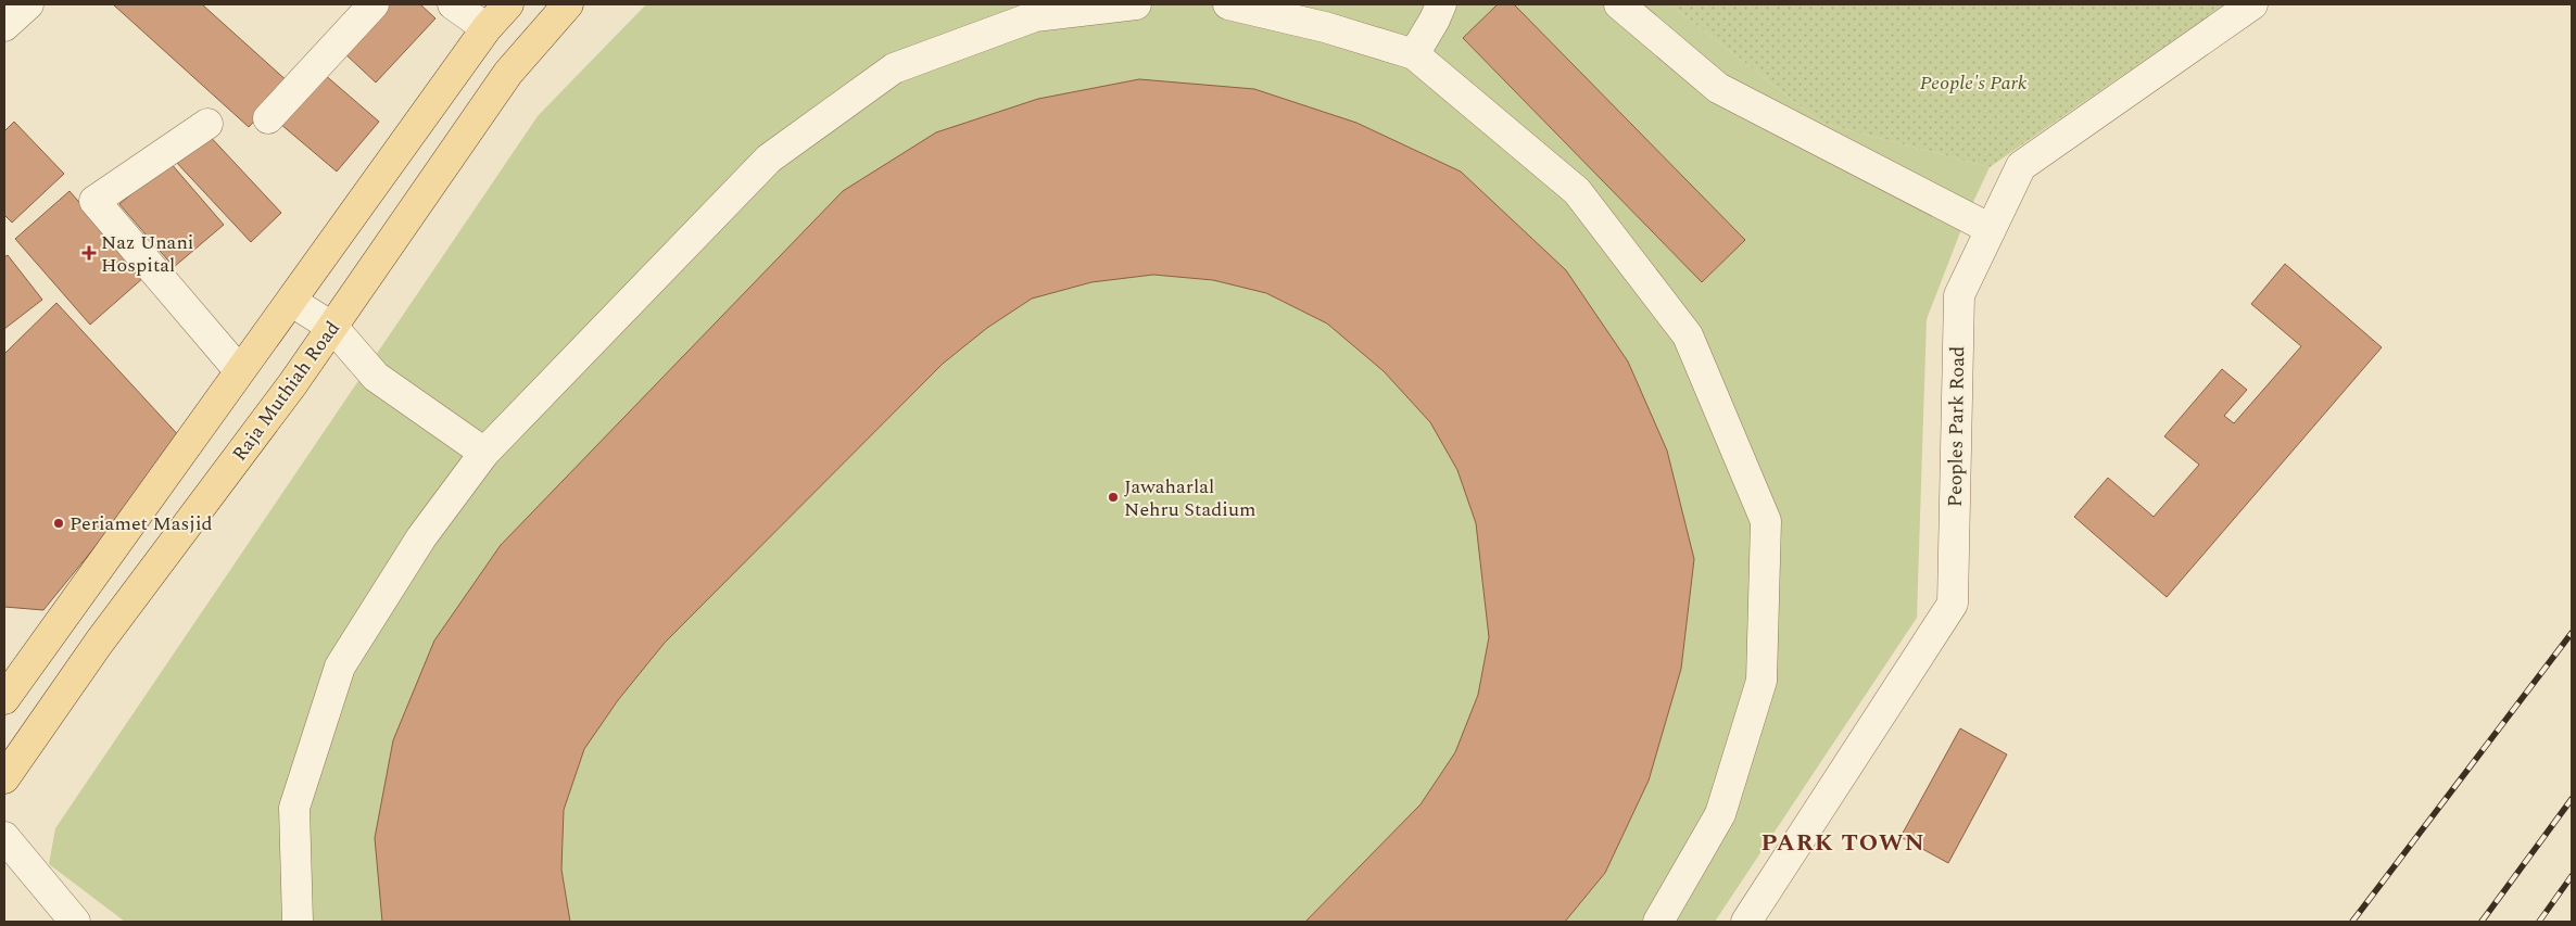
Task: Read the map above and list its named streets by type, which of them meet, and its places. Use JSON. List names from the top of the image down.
{
  "streets": {
    "main road": ["Raja Muthiah Road"],
    "street": ["Peoples Park Road"]
  },
  "districts": ["PARK TOWN"],
  "parks": ["People's Park"],
  "places": {
    "health": ["Naz Unani Hospital"],
    "other": ["Jawaharlal Nehru Stadium", "Periamet Masjid"]
  }
}
